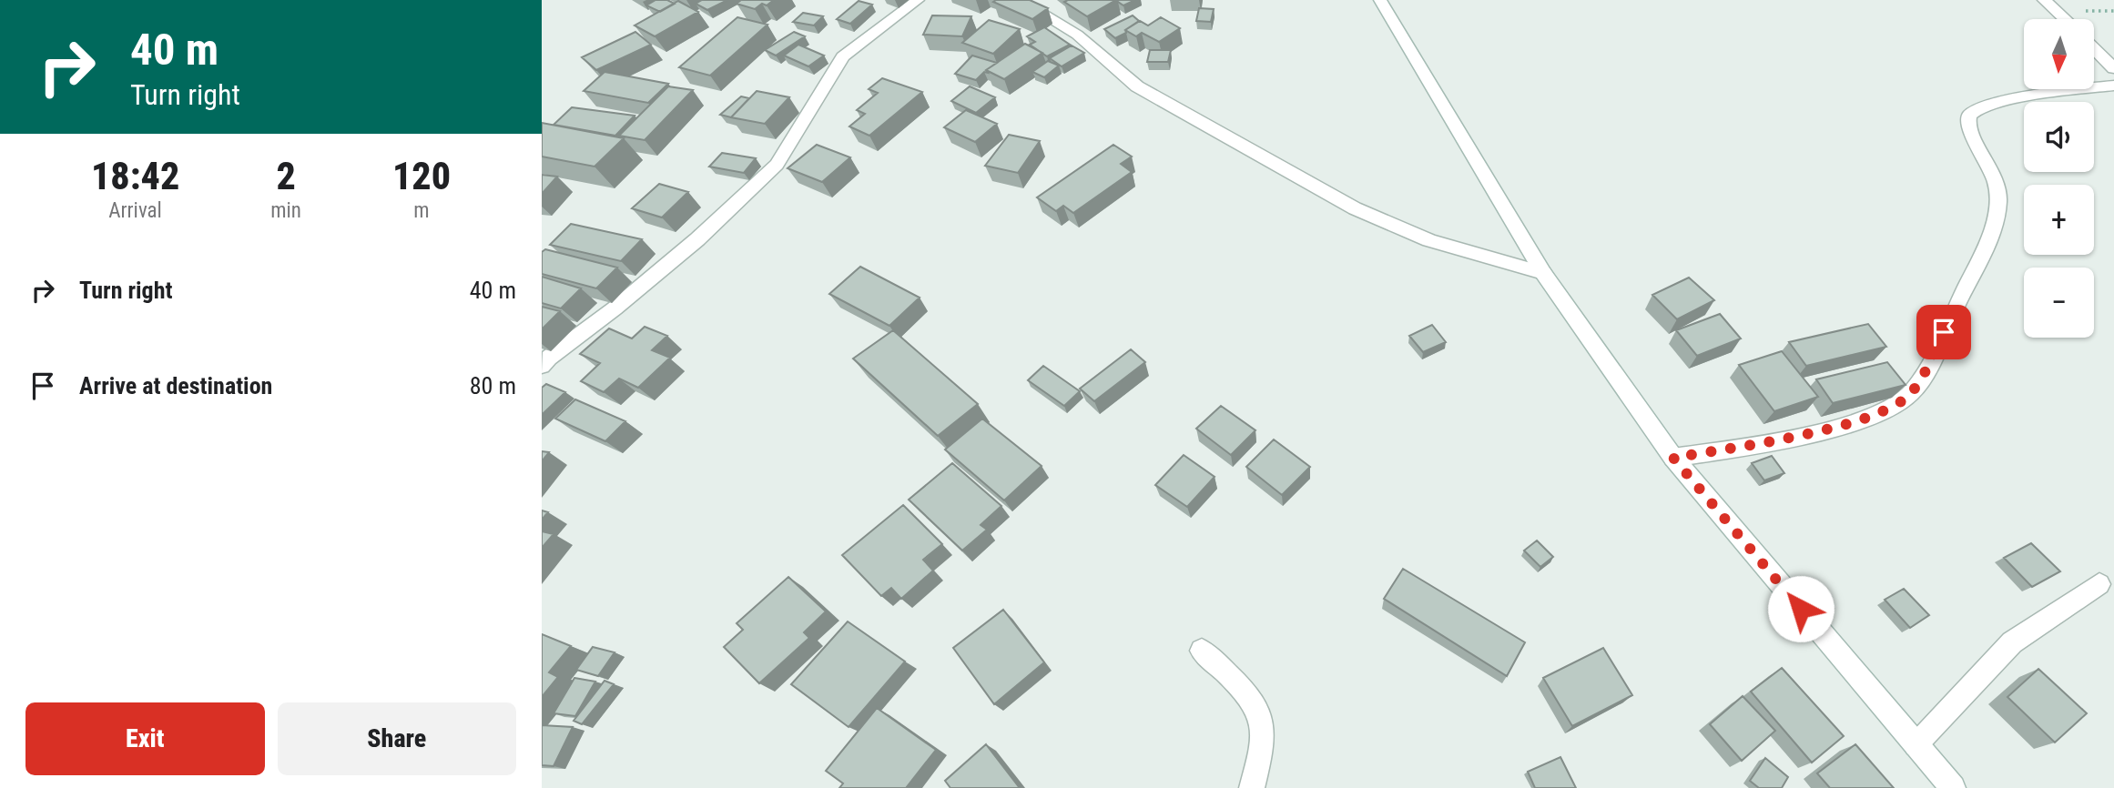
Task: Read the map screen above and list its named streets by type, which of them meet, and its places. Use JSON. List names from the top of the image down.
{
  "north": "bottom",
  "page": {
    "turn": ["40 m", "Turn right"],
    "map_buttons": ["+", "−"],
    "eta": [
      "18:42",
      "Arrival",
      "2",
      "min",
      "120",
      "m"
    ],
    "list": [
      {
        "name": "Turn right",
        "value": "40 m"
      },
      {
        "name": "Arrive at destination",
        "value": "80 m"
      }
    ],
    "buttons": ["Exit", "Share"]
  }
}
